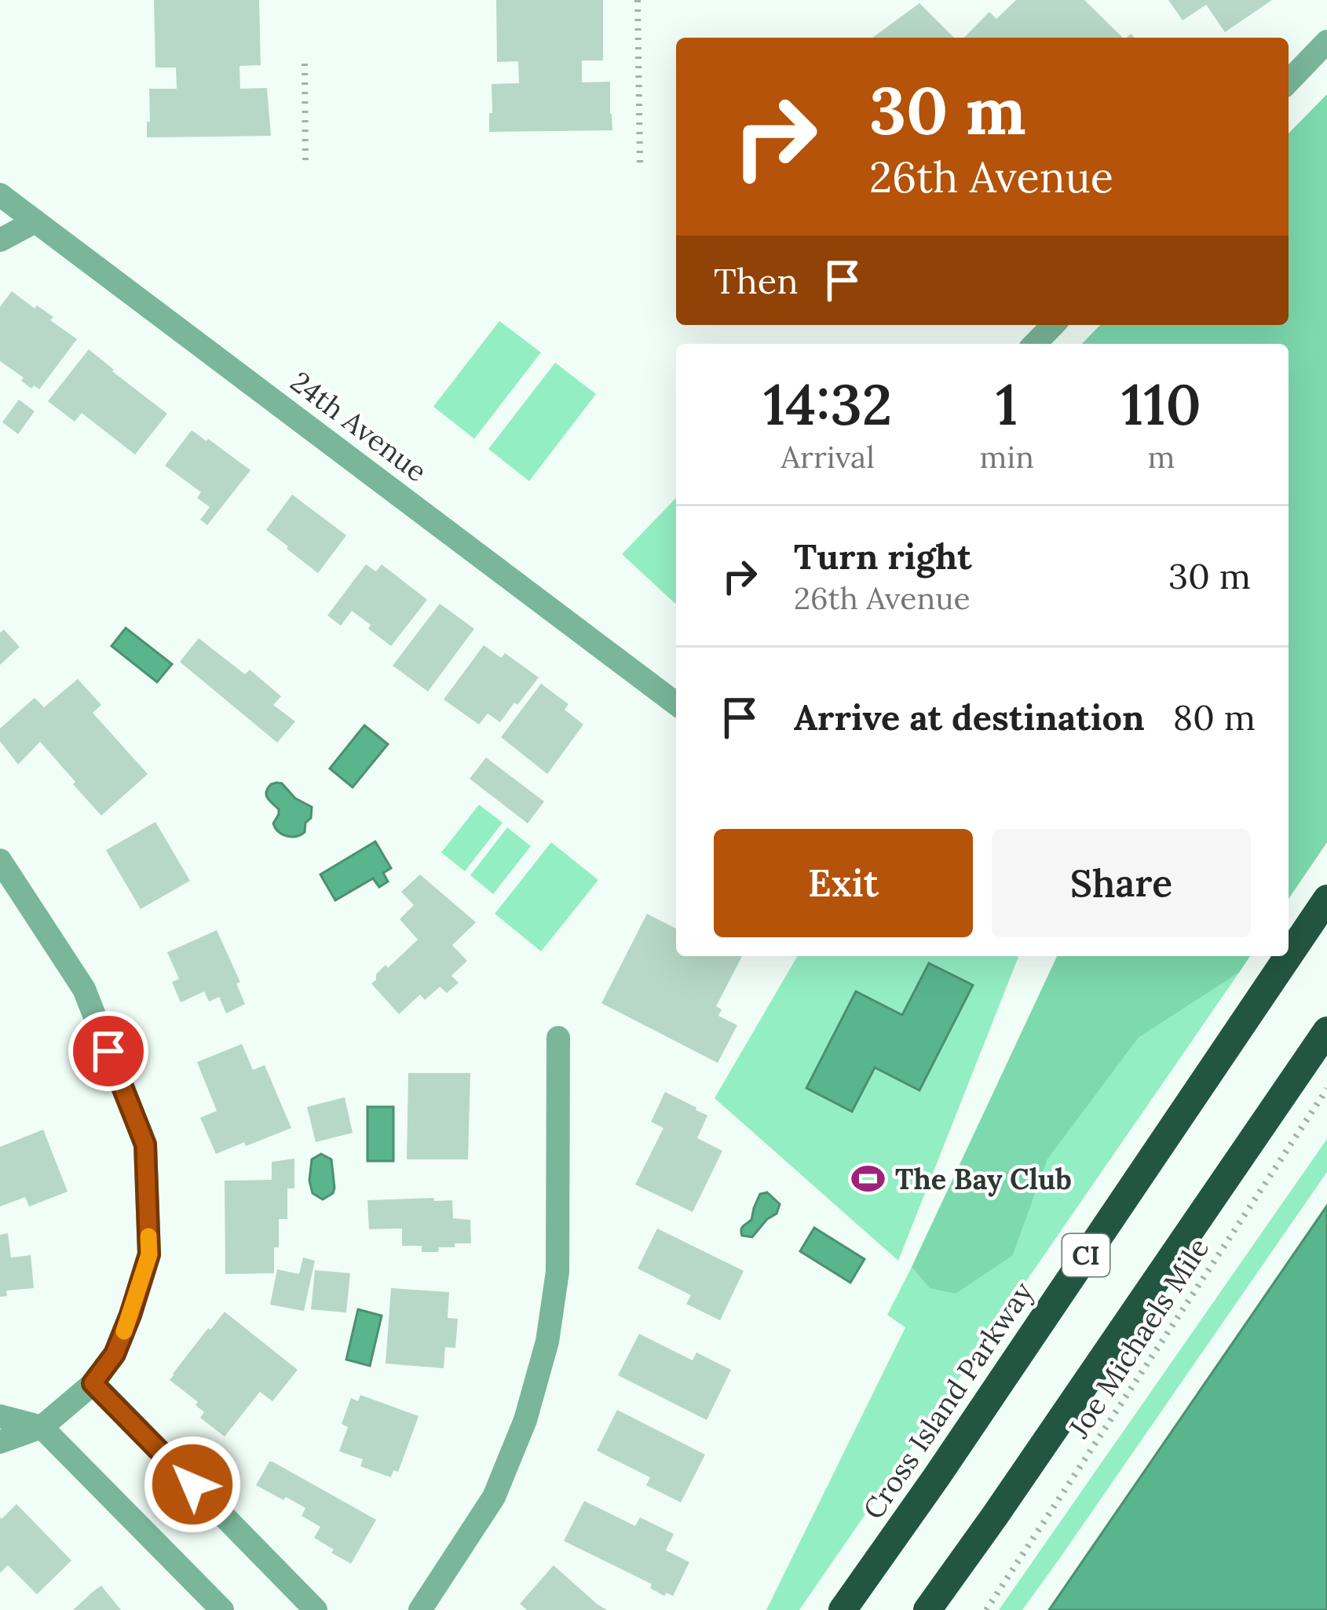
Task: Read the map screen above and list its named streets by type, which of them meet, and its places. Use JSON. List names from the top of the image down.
{
  "streets": {
    "highway": ["CI", "Cross Island Parkway"],
    "street": ["24th Avenue"],
    "path": ["Joe Michaels Mile"]
  },
  "places": {
    "sports": ["The Bay Club"]
  },
  "page": {
    "turn": ["30 m", "26th Avenue"],
    "then": "Then",
    "eta": [
      "14:32",
      "Arrival",
      "1",
      "min",
      "110",
      "m"
    ],
    "list": [
      {
        "name": "Turn right",
        "note": "26th Avenue",
        "value": "30 m"
      },
      {
        "name": "Arrive at destination",
        "value": "80 m"
      }
    ],
    "buttons": ["Exit", "Share"]
  }
}
